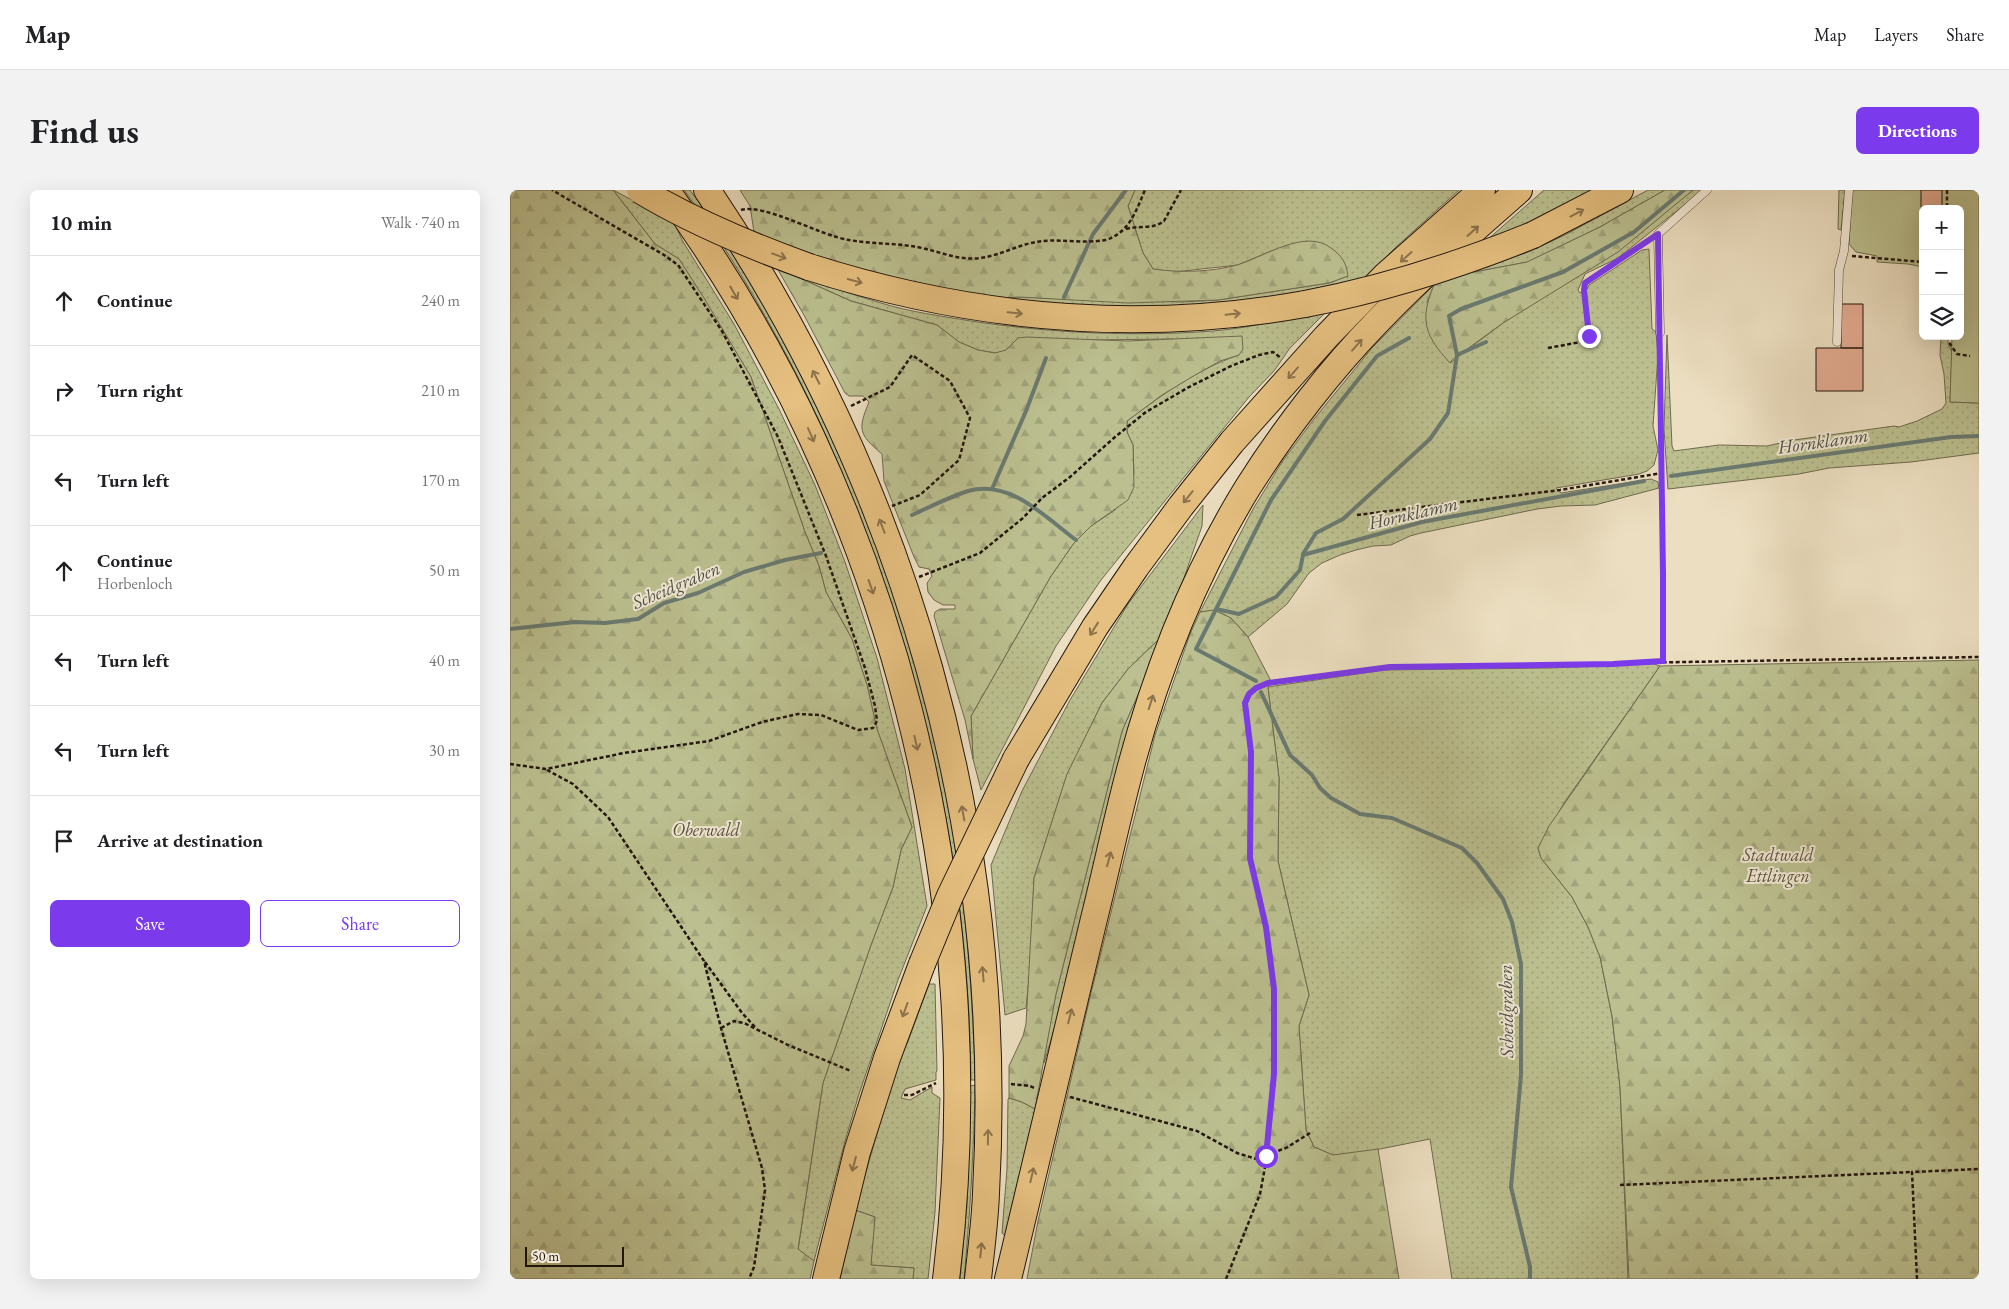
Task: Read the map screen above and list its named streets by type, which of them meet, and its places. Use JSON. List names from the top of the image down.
{
  "water": ["Hornklamm", "Scheidgraben"],
  "parks": ["Oberwald", "Stadtwald Ettlingen"],
  "scale_bar": "50 m",
  "page": {
    "header": "Map",
    "nav": ["Map", "Layers", "Share"],
    "buttons": [
      "Directions",
      ["Save", "Share"]
    ],
    "title": "Find us",
    "heading": ["10 min", "Walk · 740 m"],
    "map_buttons": ["+", "−"],
    "list": [
      ["Continue", "240 m"],
      ["Turn right", "210 m"],
      ["Turn left", "170 m"],
      ["Continue", "Horbenloch", "50 m"],
      ["Turn left", "40 m"],
      ["Turn left", "30 m"],
      "Arrive at destination"
    ],
    "scale": "50 m"
  }
}
